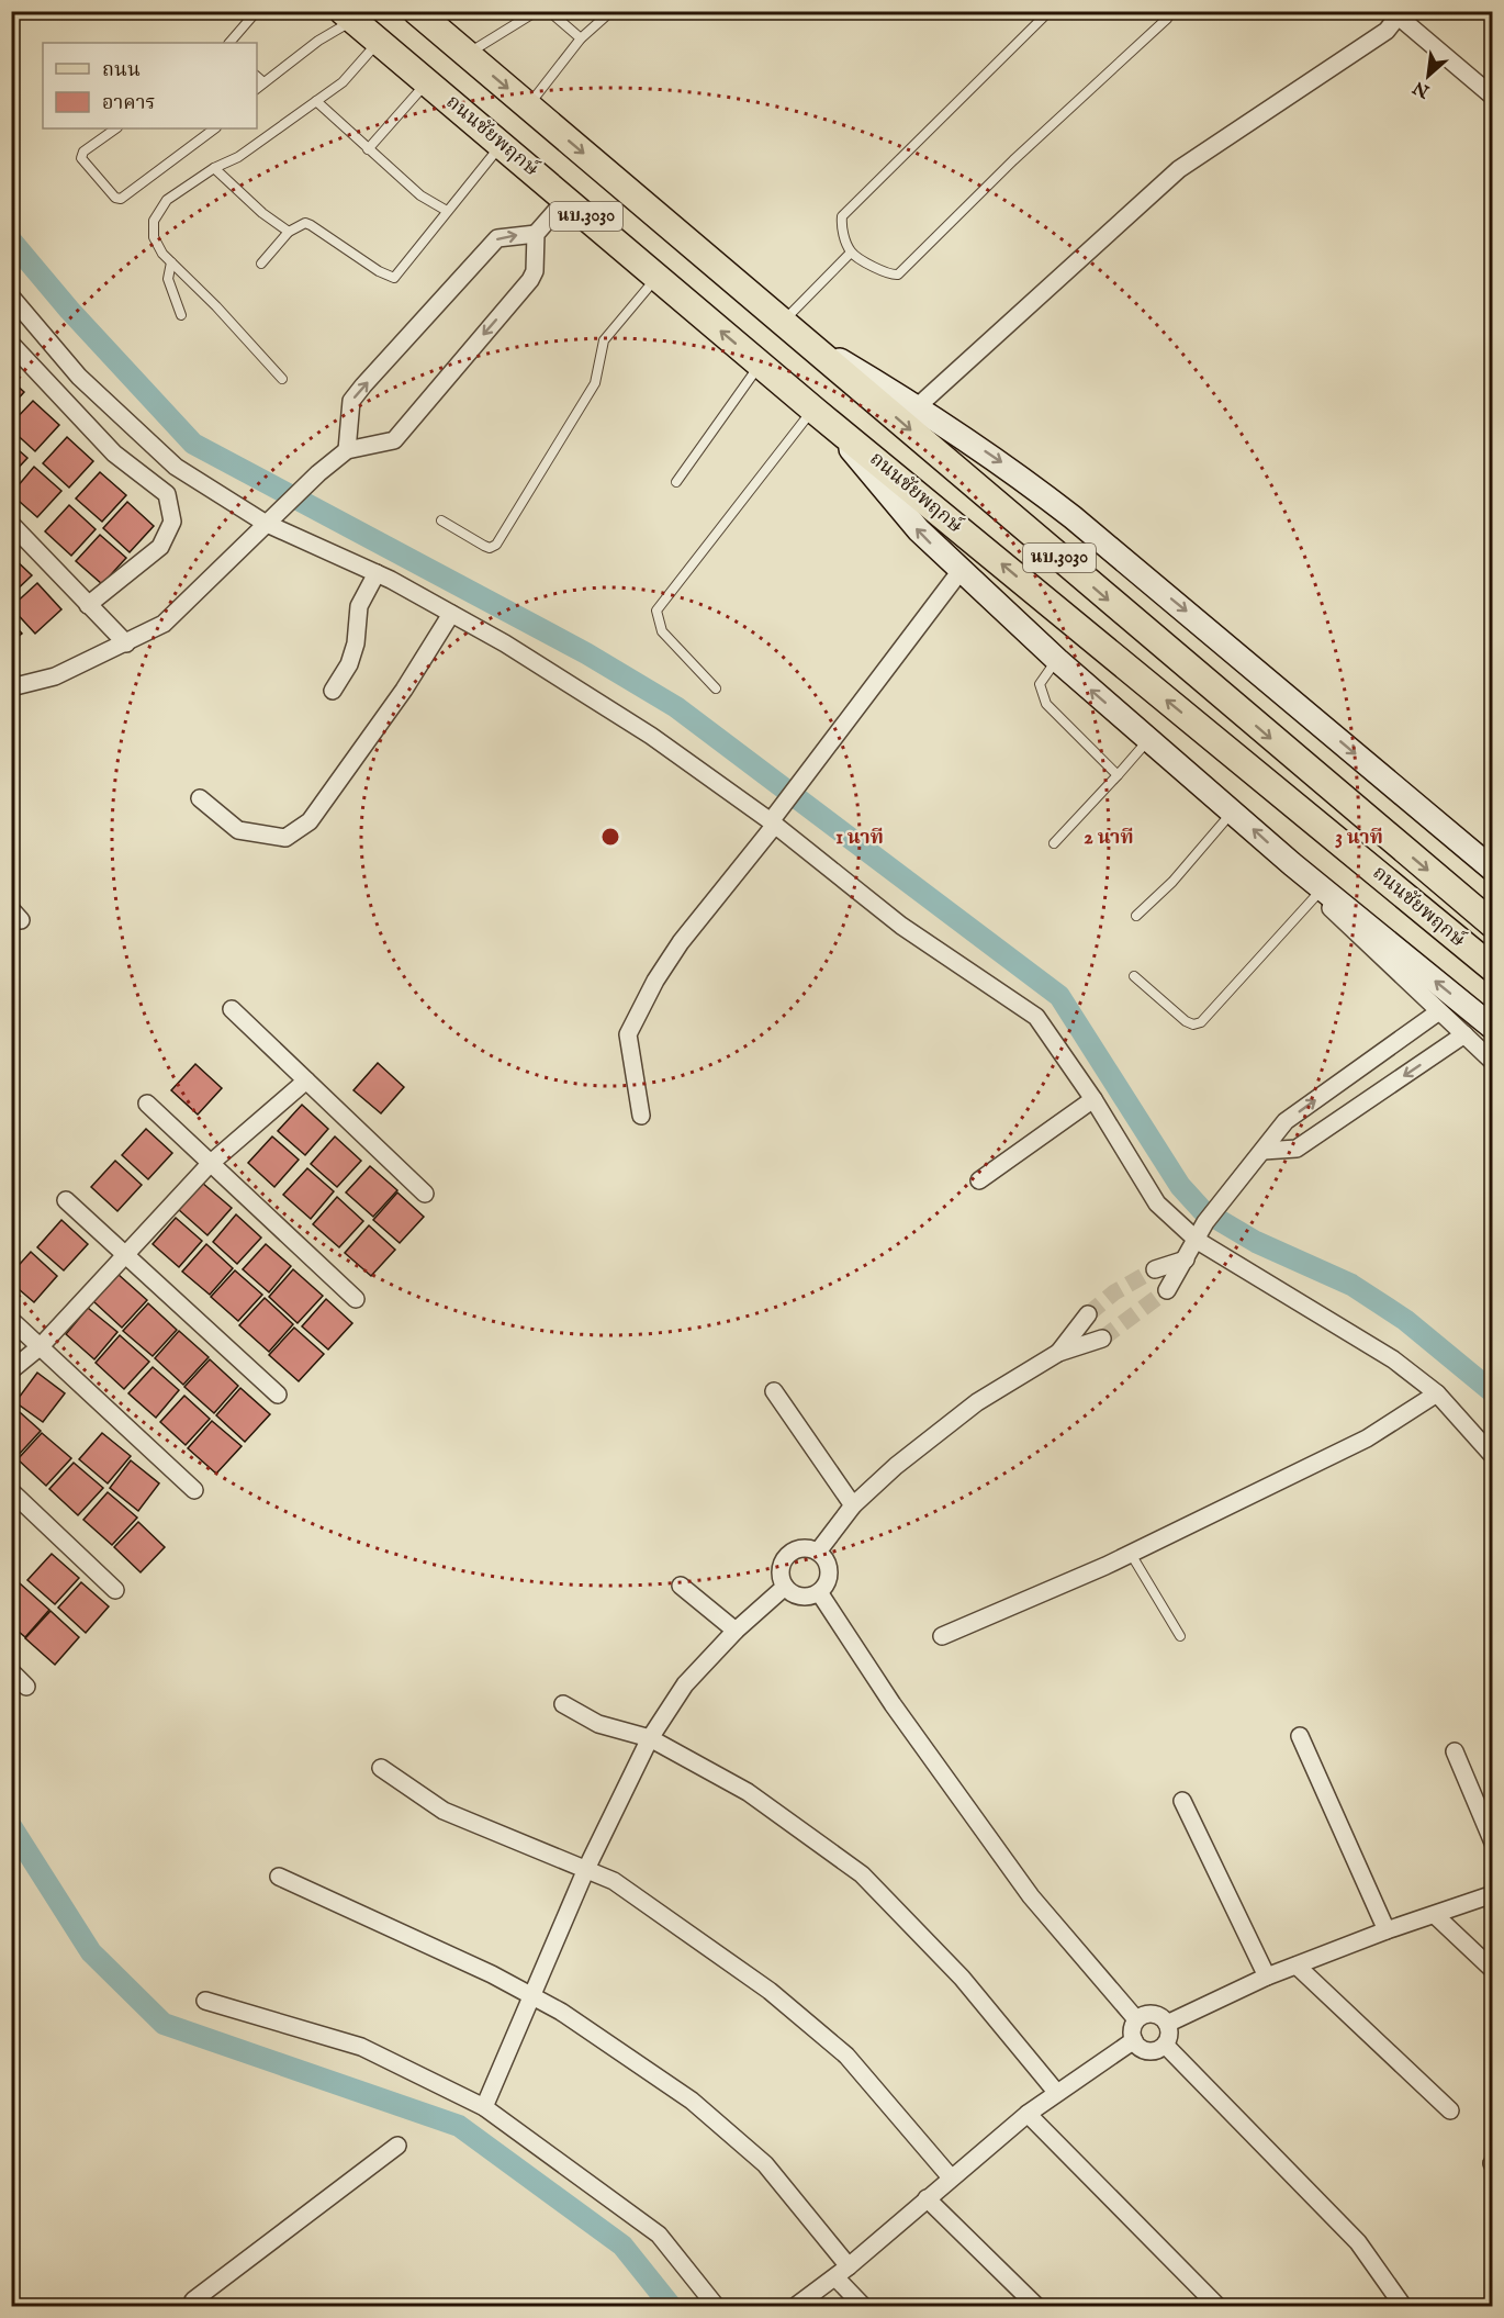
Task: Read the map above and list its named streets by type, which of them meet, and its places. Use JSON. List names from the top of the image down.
{
  "streets": {
    "main road": ["ถนนชัยพฤกษ์", "นบ.3030"]
  },
  "legend": ["ถนน", "อาคาร"],
  "north": "bottom left",
  "rings": ["1 นาที", "2 นาที", "3 นาที"]
}
